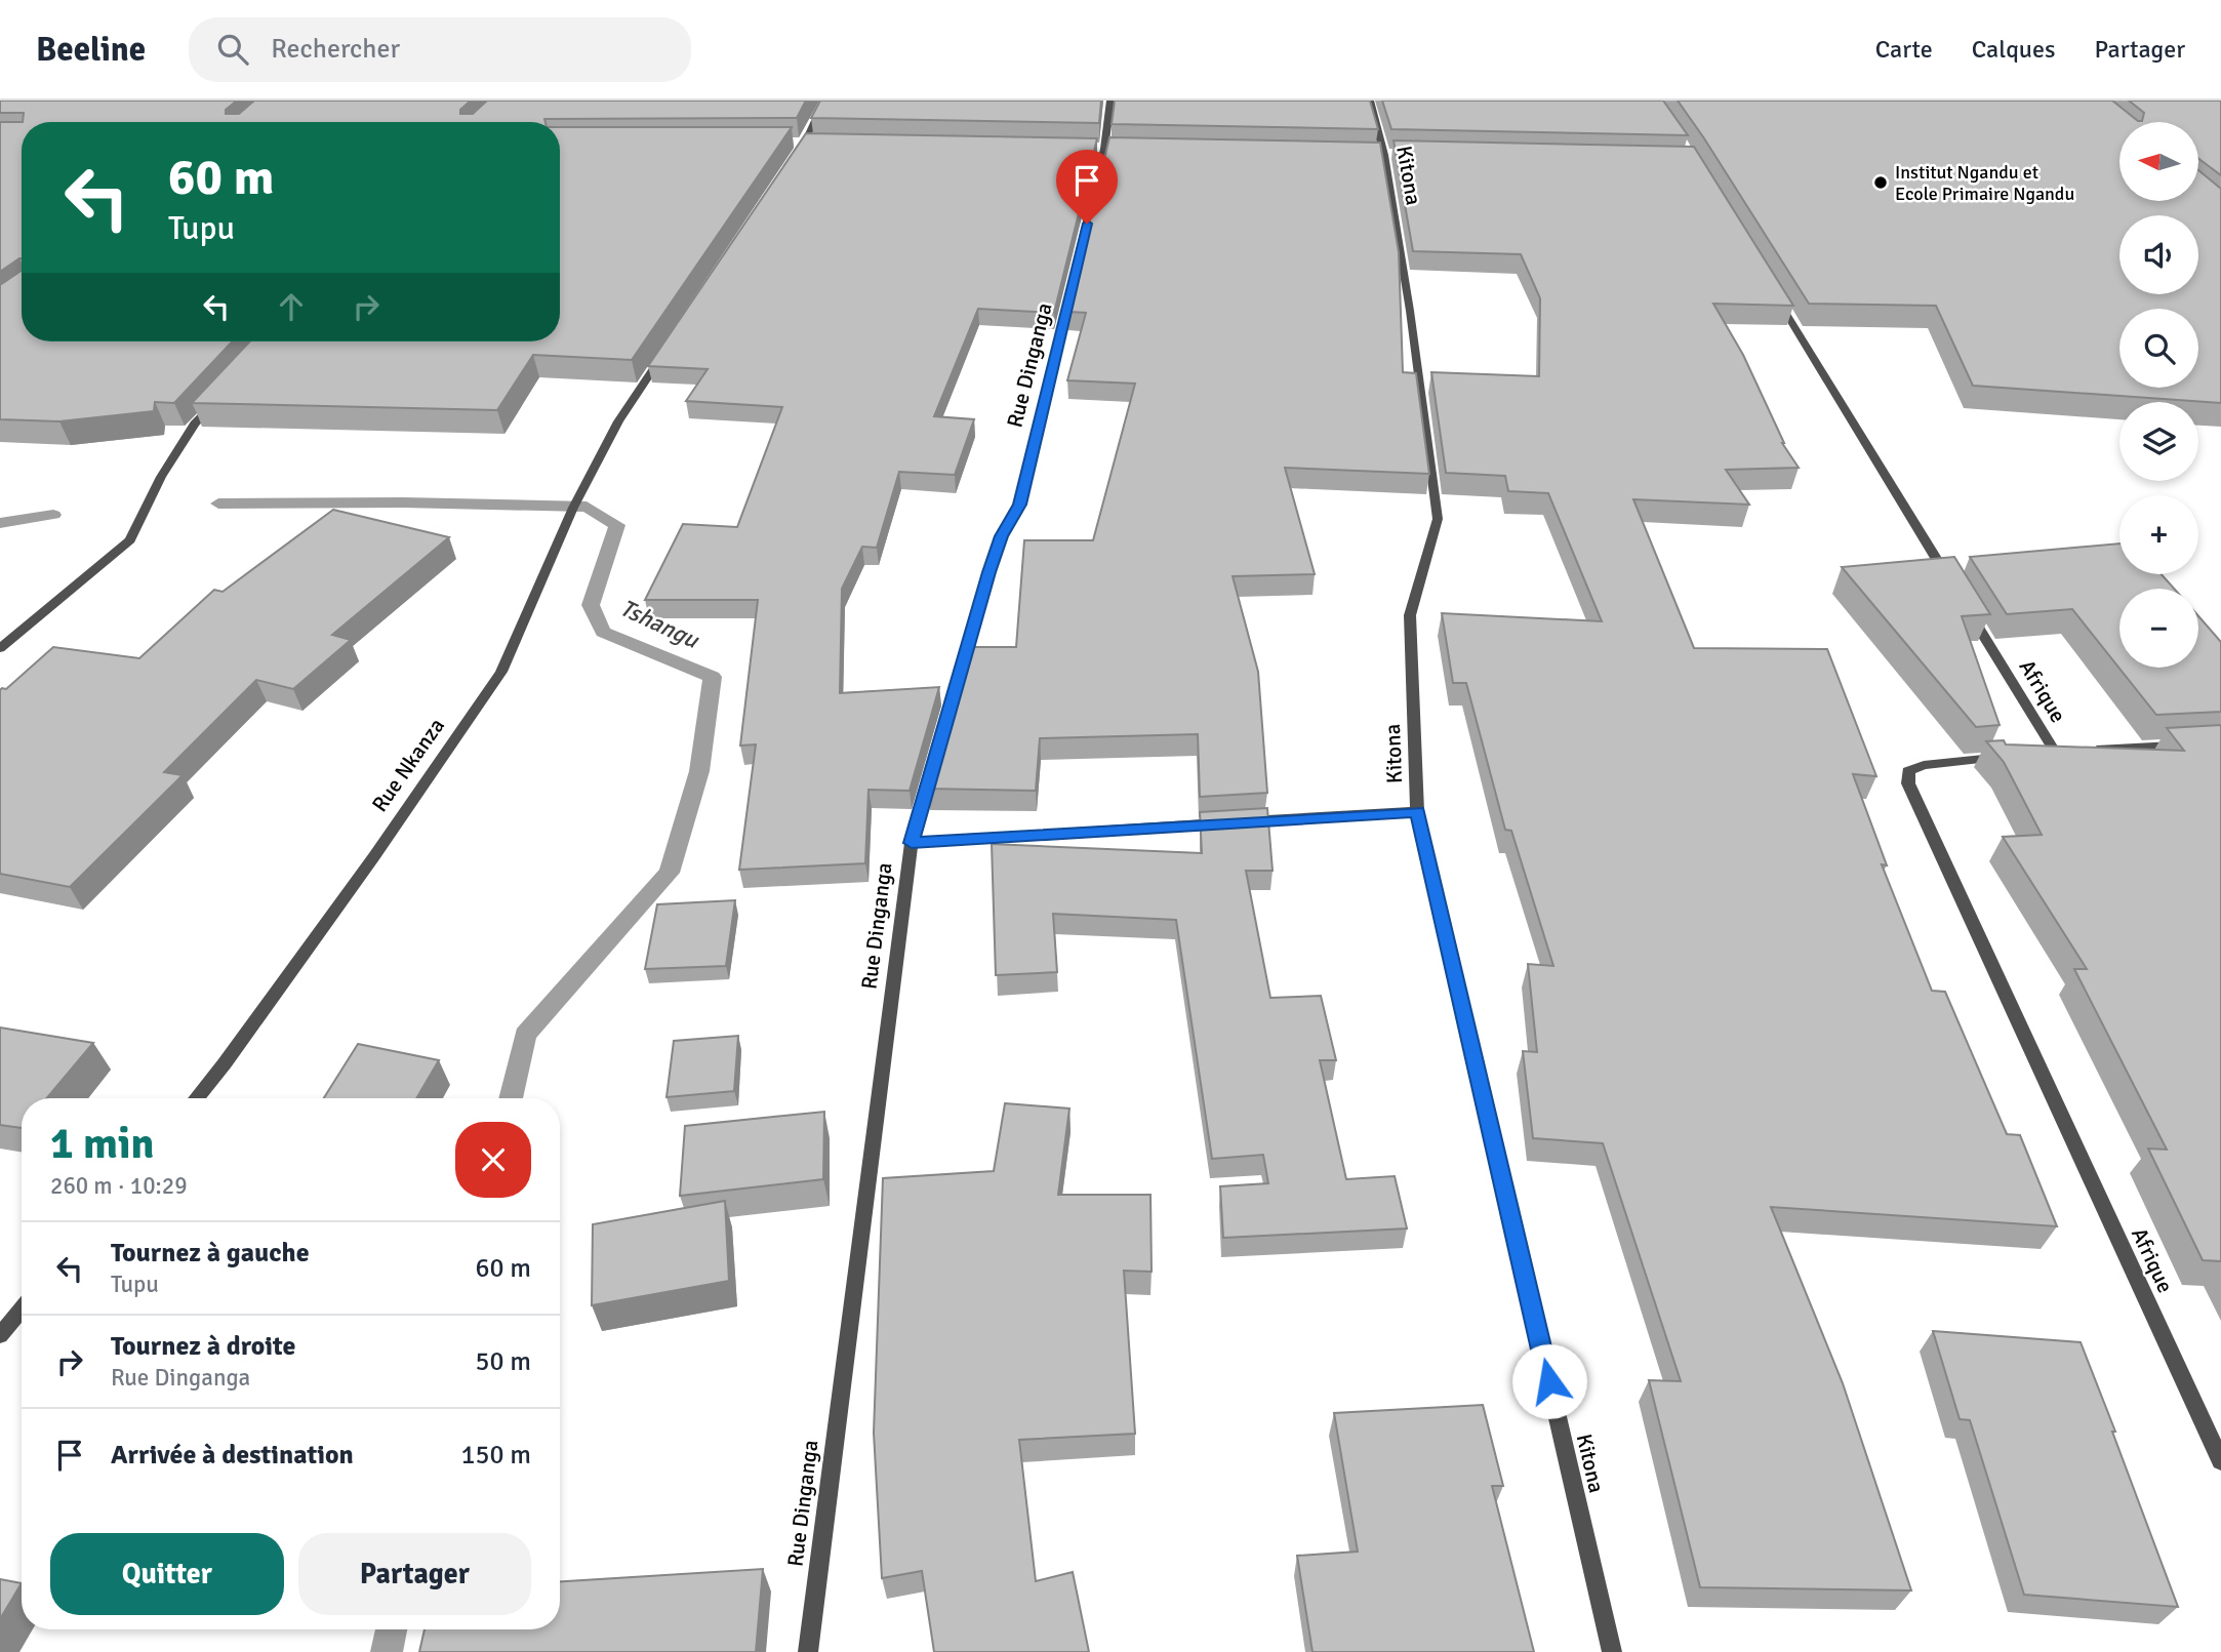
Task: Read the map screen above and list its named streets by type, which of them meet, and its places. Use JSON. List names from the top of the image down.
{
  "streets": {
    "street": [
      "Kitona",
      "Rue Dinganga",
      "Afrique",
      "Rue Nkanza"
    ]
  },
  "water": ["Tshangu"],
  "places": ["Institut Ngandu et Ecole Primaire Ngandu"],
  "north": "left",
  "page": {
    "header": "Beeline",
    "search": "Rechercher",
    "nav": ["Carte", "Calques", "Partager"],
    "map_buttons": ["+", "−"],
    "turn": ["60 m", "Tupu"],
    "heading": ["1 min", "260 m · 10:29"],
    "list": [
      {
        "name": "Tournez à gauche",
        "note": "Tupu",
        "value": "60 m"
      },
      {
        "name": "Tournez à droite",
        "note": "Rue Dinganga",
        "value": "50 m"
      },
      {
        "name": "Arrivée à destination",
        "value": "150 m"
      }
    ],
    "buttons": ["Quitter", "Partager"]
  }
}
